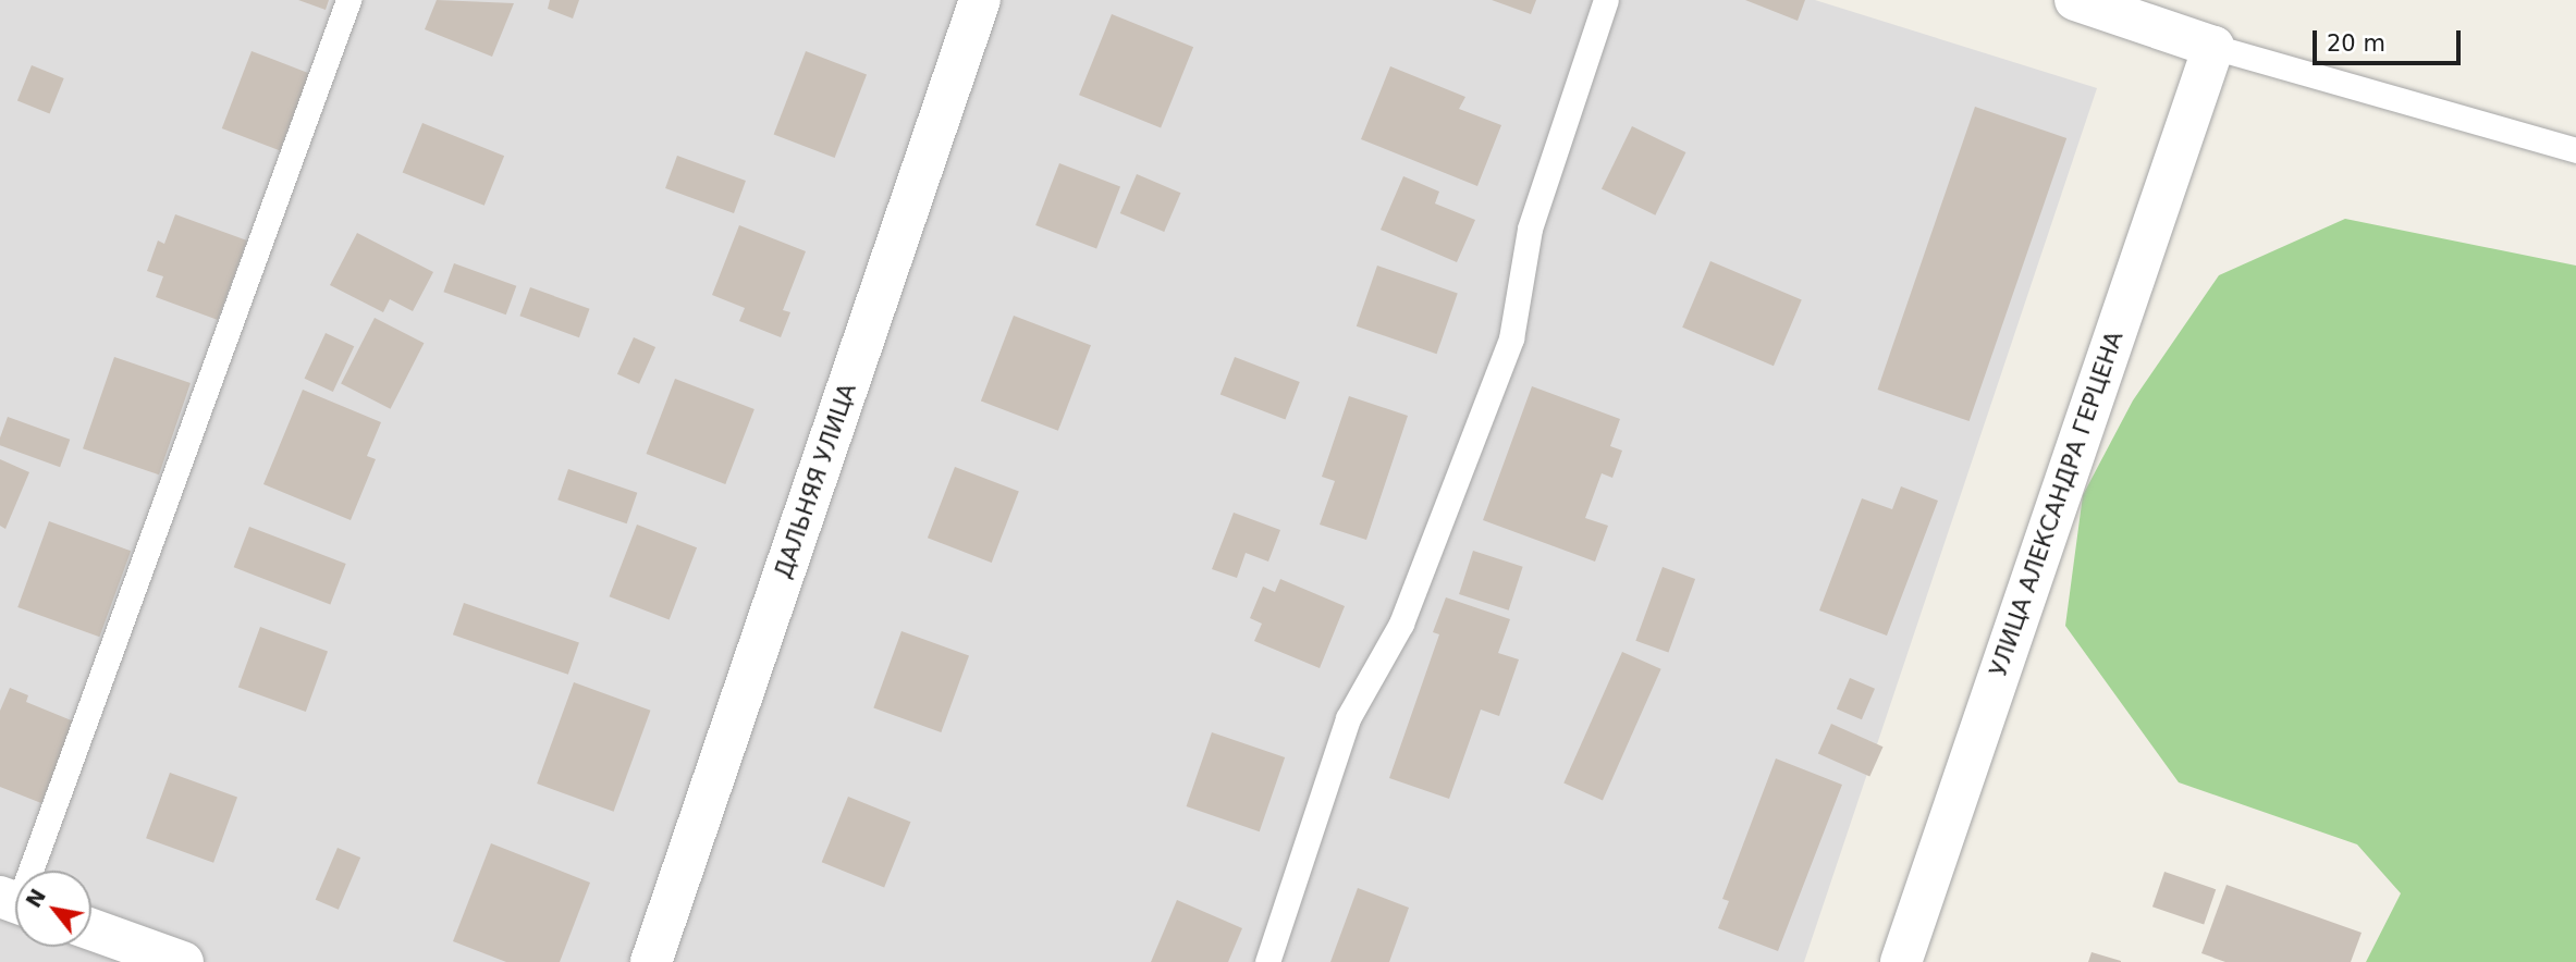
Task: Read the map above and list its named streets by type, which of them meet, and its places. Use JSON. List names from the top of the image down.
{
  "streets": {
    "street": ["ДАЛЬНЯЯ УЛИЦА", "УЛИЦА АЛЕКСАНДРА ГЕРЦЕНА"]
  },
  "scale_bar": "20 m",
  "north": "top left"
}
